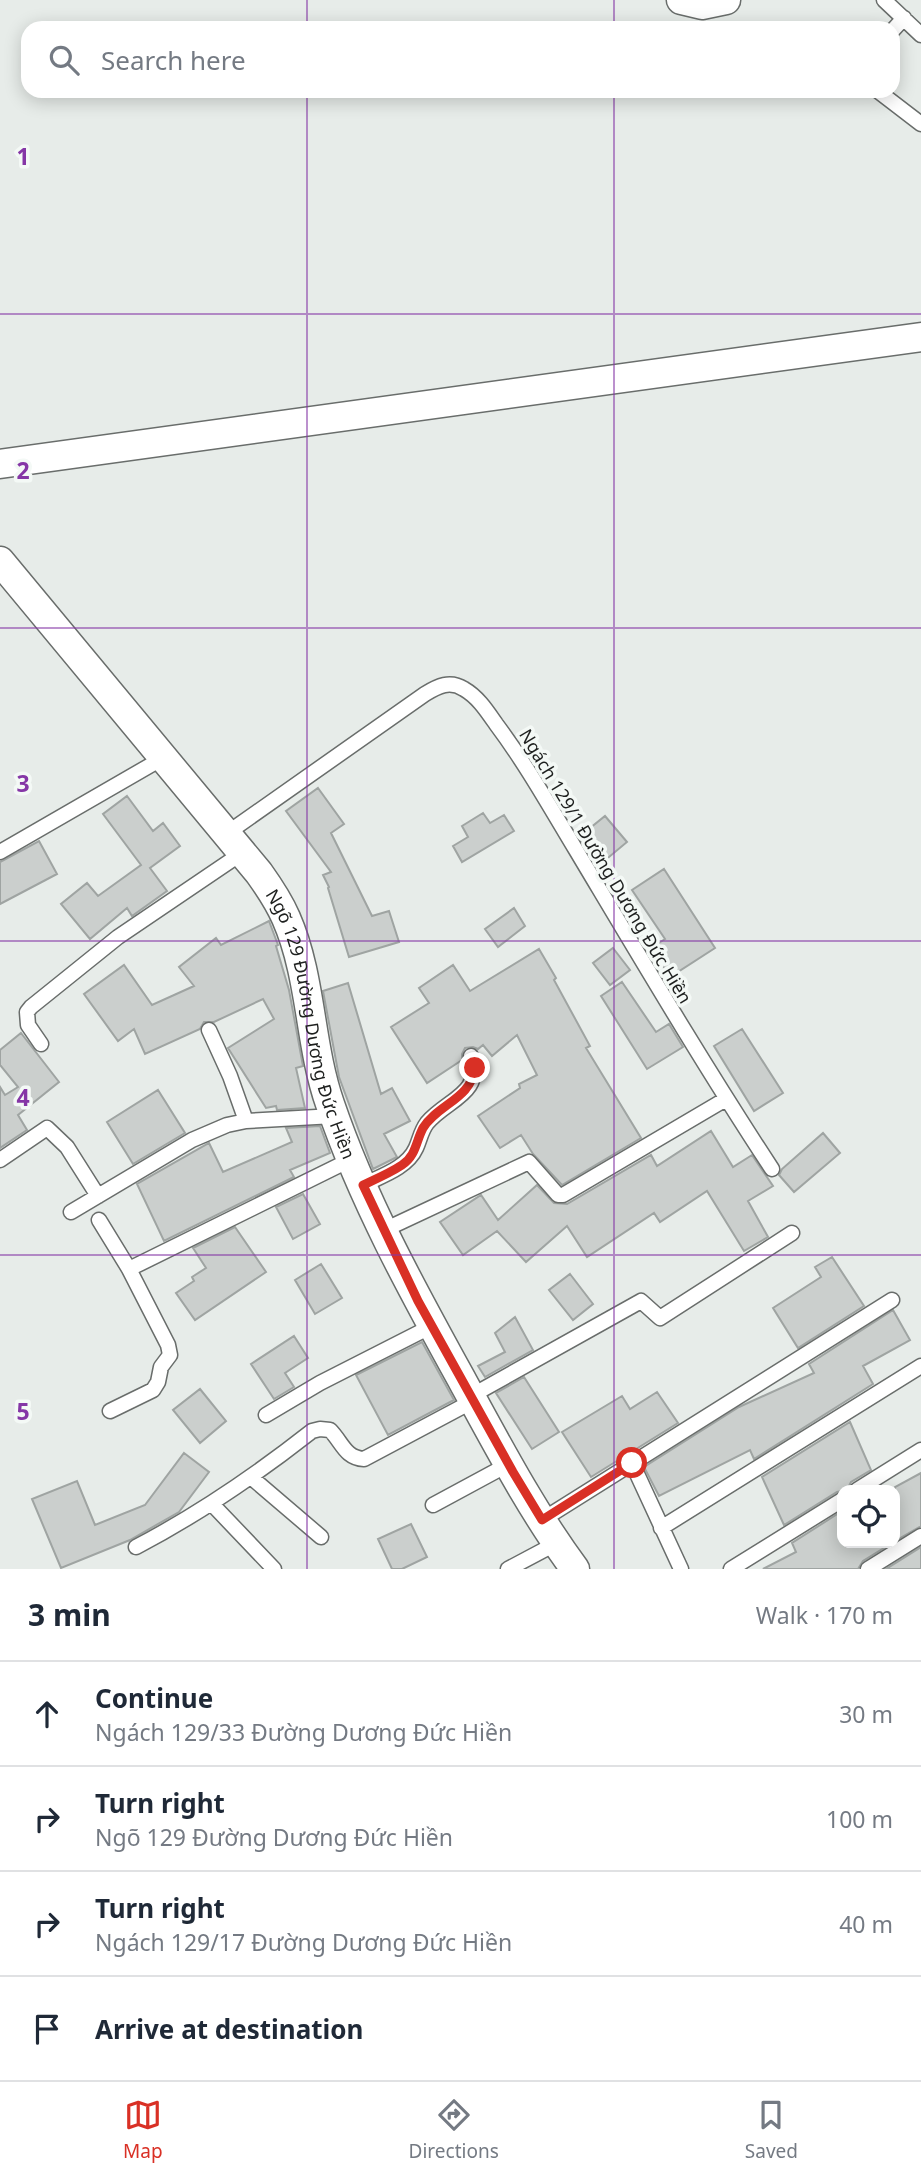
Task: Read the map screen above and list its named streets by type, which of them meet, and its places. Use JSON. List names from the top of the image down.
{
  "streets": {
    "street": ["Ngõ 129 Đường Dương Đức Hiền"],
    "lane": ["Ngách 129/1 Đường Dương Đức Hiền"]
  },
  "crossings": [
    ["Ngách 129/1 Đường Dương Đức Hiền", "Ngõ 129 Đường Dương Đức Hiền"]
  ],
  "page": {
    "search": "Search here",
    "heading": ["3 min", "Walk · 170 m"],
    "list": [
      ["Continue", "Ngách 129/33 Đường Dương Đức Hiền", "30 m"],
      ["Turn right", "Ngõ 129 Đường Dương Đức Hiền", "100 m"],
      ["Turn right", "Ngách 129/17 Đường Dương Đức Hiền", "40 m"],
      "Arrive at destination"
    ],
    "nav": ["Map", "Directions", "Saved"]
  },
  "grid": {
    "rows": [
      "1",
      "2",
      "3",
      "4",
      "5"
    ]
  }
}
